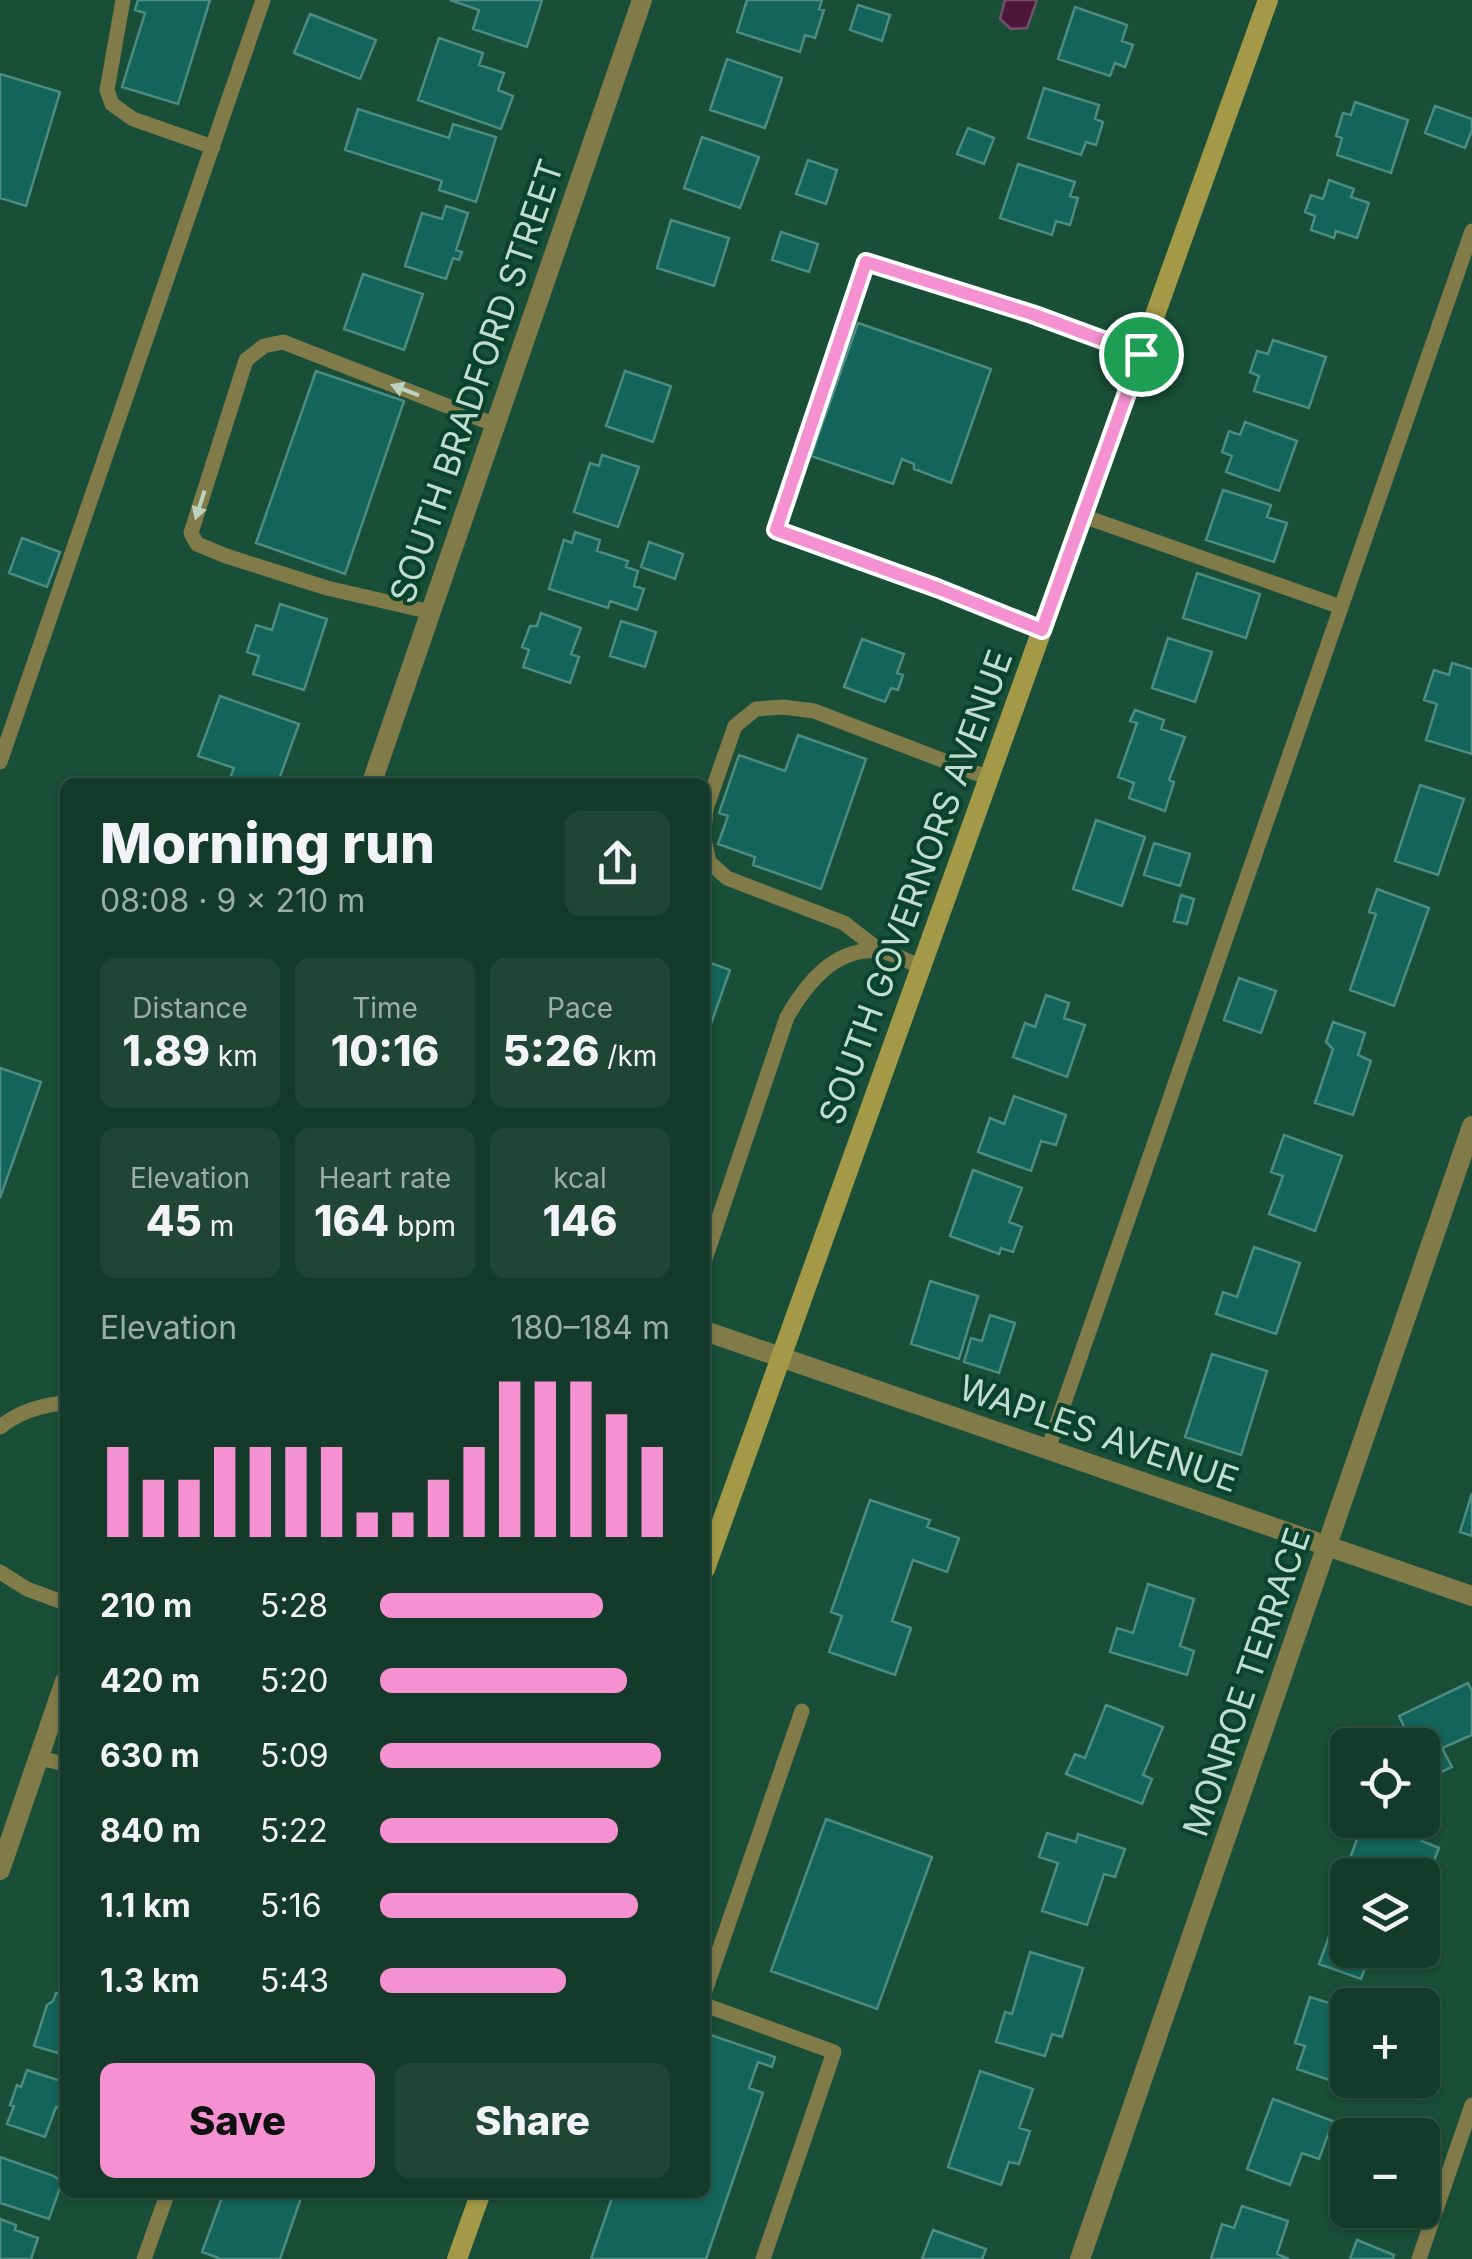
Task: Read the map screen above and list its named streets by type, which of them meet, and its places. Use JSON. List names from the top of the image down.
{
  "streets": {
    "main road": ["SOUTH GOVERNORS AVENUE"],
    "street": ["SOUTH BRADFORD STREET", "WAPLES AVENUE", "MONROE TERRACE"]
  },
  "crossings": [
    ["SOUTH GOVERNORS AVENUE", "WAPLES AVENUE"],
    ["WAPLES AVENUE", "MONROE TERRACE"]
  ],
  "page": {
    "heading": ["Morning run", "08:08 · 9 × 210 m"],
    "stats": [
      ["Distance", "1.89 km"],
      ["Time", "10:16"],
      ["Pace", "5:26 /km"],
      ["Elevation", "45 m"],
      ["Heart rate", "164 bpm"],
      ["kcal", "146"]
    ],
    "chart": ["Elevation", "180–184 m"],
    "list": [
      {
        "name": "210 m",
        "note": "5:28"
      },
      {
        "name": "420 m",
        "note": "5:20"
      },
      {
        "name": "630 m",
        "note": "5:09"
      },
      {
        "name": "840 m",
        "note": "5:22"
      },
      {
        "name": "1.1 km",
        "note": "5:16"
      },
      {
        "name": "1.3 km",
        "note": "5:43"
      }
    ],
    "map_buttons": ["+", "−"],
    "buttons": ["Save", "Share"]
  }
}
